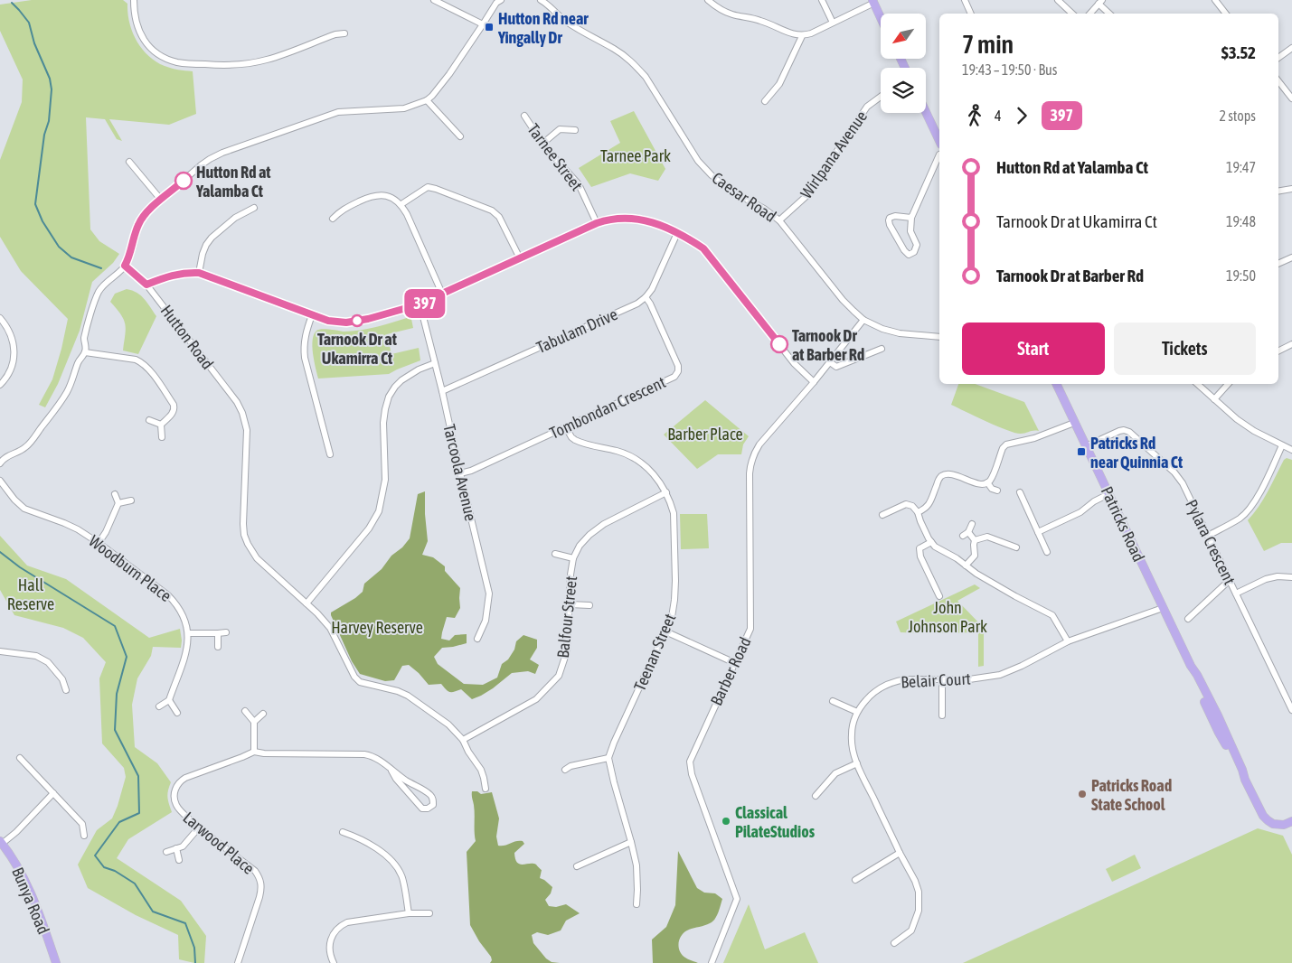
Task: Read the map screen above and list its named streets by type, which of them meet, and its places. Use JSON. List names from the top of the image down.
{
  "streets": {
    "main road": ["Patricks Road", "Bunya Road"],
    "street": [
      "Wirlpana Avenue",
      "Tarnee Street",
      "Caesar Road",
      "Tabulam Drive",
      "Hutton Road",
      "Tombondan Crescent",
      "Tarcoola Avenue",
      "Pylara Crescent",
      "Woodburn Place",
      "Balfour Street",
      "Teenan Street",
      "Barber Road",
      "Belair Court",
      "Larwood Place"
    ]
  },
  "crossings": [
    ["Wirlpana Avenue", "Caesar Road"],
    ["Caesar Road", "Barber Road"],
    ["Tabulam Drive", "Tombondan Crescent"],
    ["Tabulam Drive", "Tarcoola Avenue"],
    ["Hutton Road", "Balfour Street"],
    ["Tombondan Crescent", "Tarcoola Avenue"],
    ["Tombondan Crescent", "Teenan Street"],
    ["Patricks Road", "Pylara Crescent"],
    ["Patricks Road", "Belair Court"],
    ["Balfour Street", "Teenan Street"]
  ],
  "parks": [
    "Tarnee Park",
    "Barber Place",
    "Hall Reserve",
    "John Johnson Park",
    "Harvey Reserve"
  ],
  "places": {
    "transit": ["Hutton Rd near Yingally Dr", "Patricks Rd near Quinnia Ct"],
    "other": [
      "Hutton Rd at Yalamba Ct",
      "Tarnook Dr at Ukamirra Ct",
      "Tarnook Dr at Barber Rd",
      "Patricks Road State School",
      "Classical PilateStudios"
    ]
  },
  "lines": ["bus line 397"],
  "north": "bottom left",
  "page": {
    "on_map": "397",
    "heading": ["7 min", "19:43 – 19:50 · Bus", "$3.52"],
    "legs": ["4", "397", "2 stops"],
    "list": [
      {
        "name": "Hutton Rd at Yalamba Ct",
        "value": "19:47"
      },
      {
        "name": "Tarnook Dr at Ukamirra Ct",
        "value": "19:48"
      },
      {
        "name": "Tarnook Dr at Barber Rd",
        "value": "19:50"
      }
    ],
    "buttons": ["Start", "Tickets"]
  }
}
